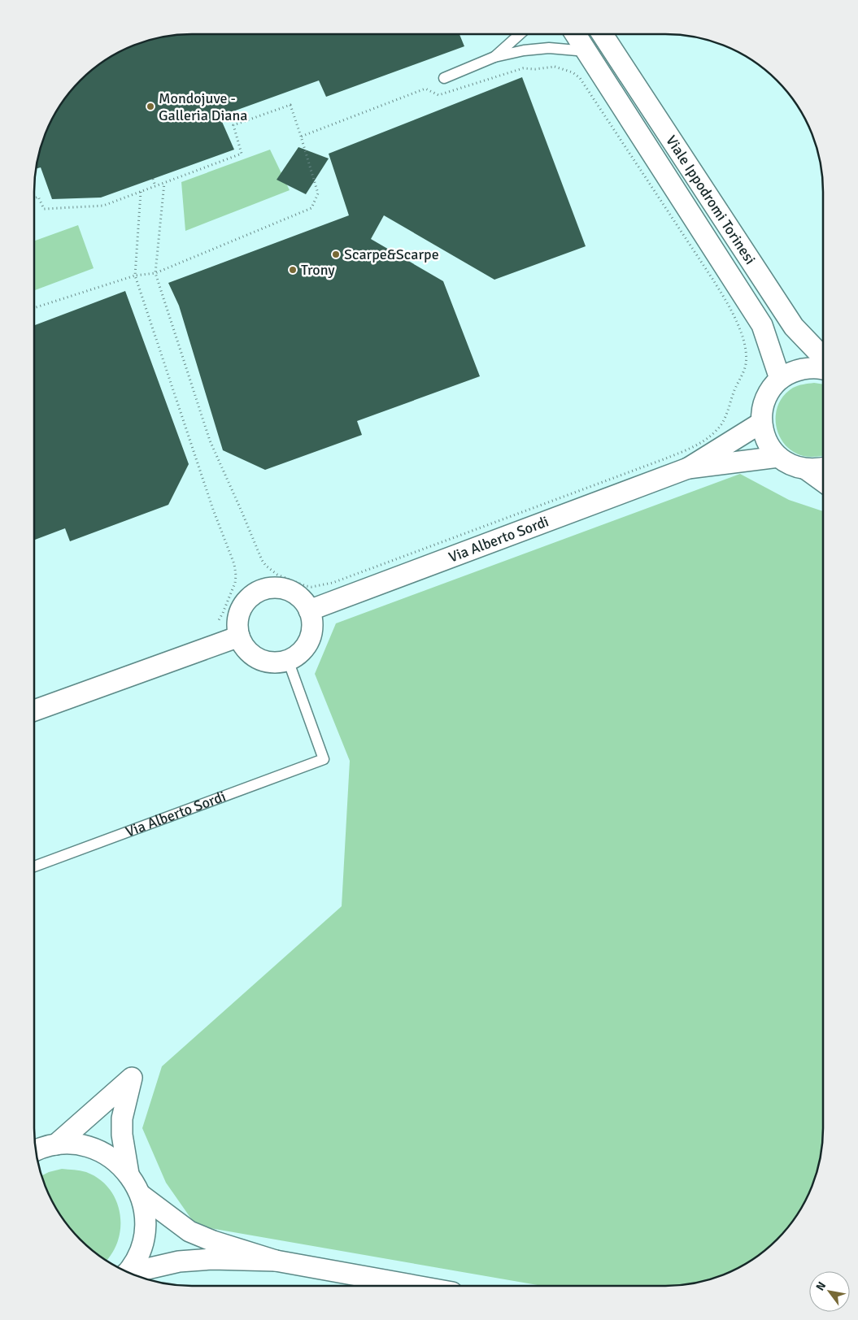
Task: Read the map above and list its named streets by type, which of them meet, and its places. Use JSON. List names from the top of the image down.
{
  "streets": {
    "street": ["Viale Ippodromi Torinesi", "Via Alberto Sordi"]
  },
  "places": ["Mondojuve - Galleria Diana", "Scarpe&Scarpe", "Trony"],
  "north": "top left"
}
